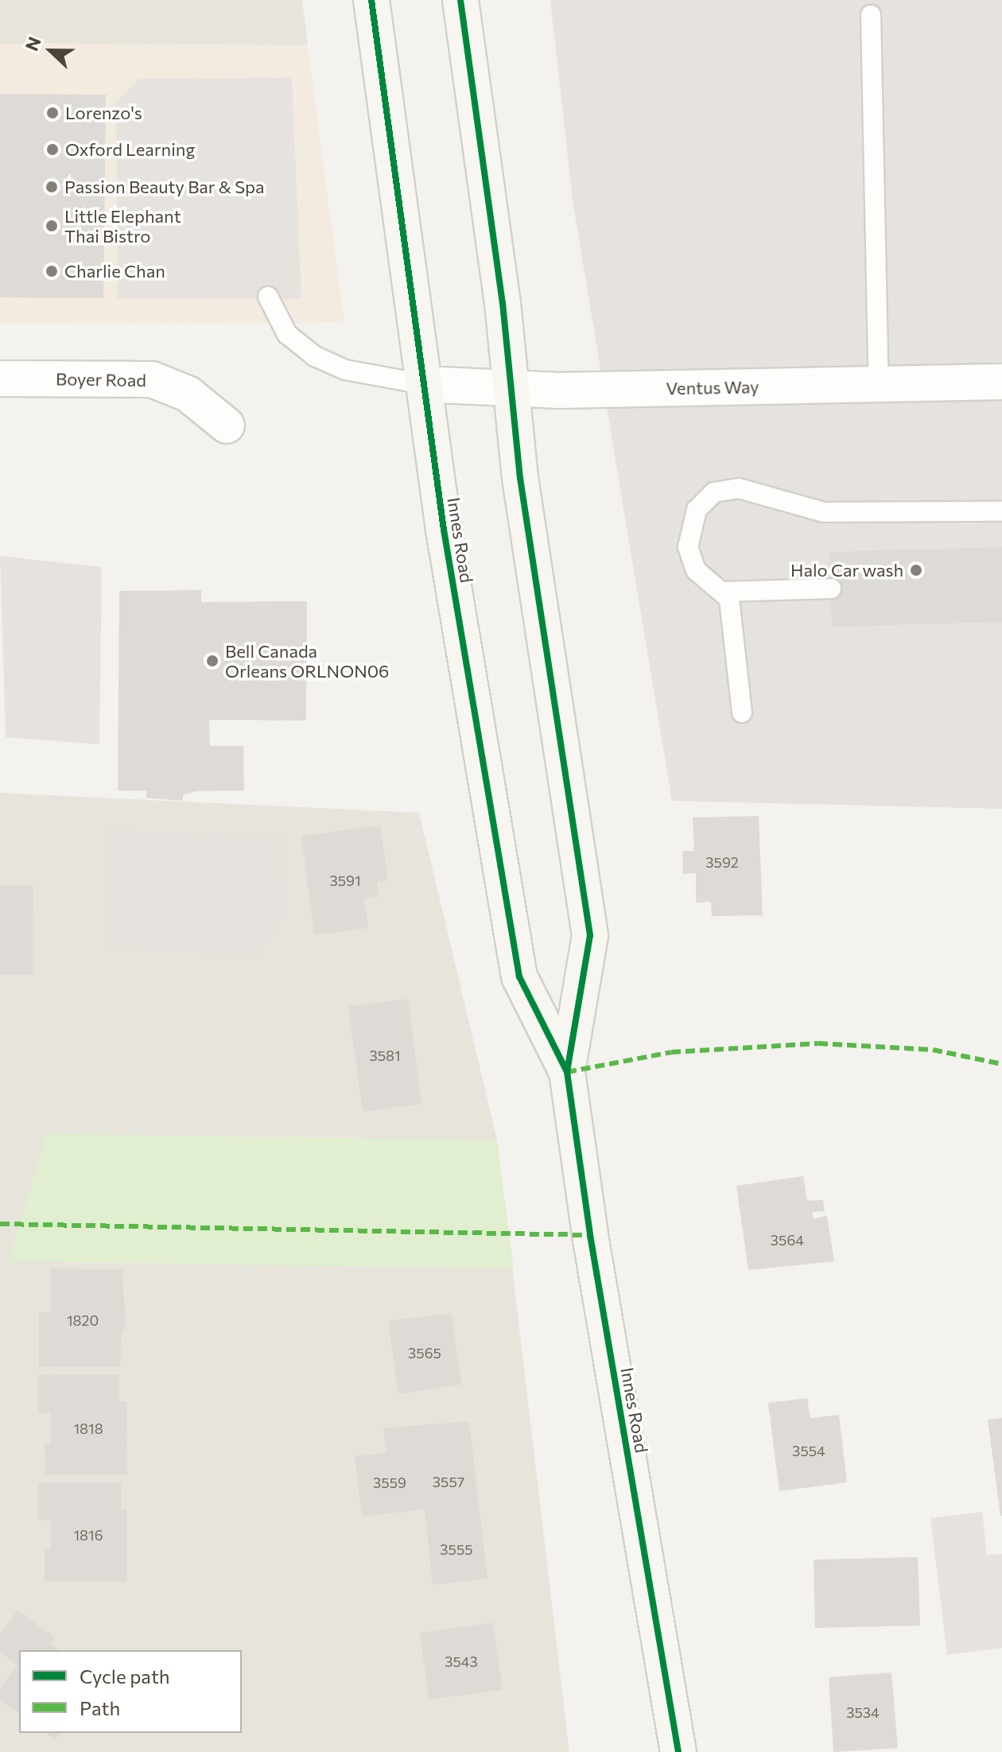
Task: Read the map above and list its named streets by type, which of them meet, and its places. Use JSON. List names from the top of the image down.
{
  "streets": {
    "main road": ["Innes Road"],
    "street": ["Boyer Road", "Ventus Way"]
  },
  "crossings": [
    ["Ventus Way", "Innes Road"]
  ],
  "places": [
    "Lorenzo's",
    "Oxford Learning",
    "Passion Beauty Bar & Spa",
    "Little Elephant Thai Bistro",
    "Charlie Chan",
    "Halo Car wash",
    "Bell Canada Orleans ORLNON06"
  ],
  "house_numbers": [
    "3592",
    "3591",
    "3581",
    "3564",
    "1820",
    "3565",
    "1818",
    "3554",
    "3557",
    "3559",
    "1816",
    "3555",
    "3543",
    "3534"
  ],
  "legend": ["Cycle path", "Path"],
  "north": "left"
}
